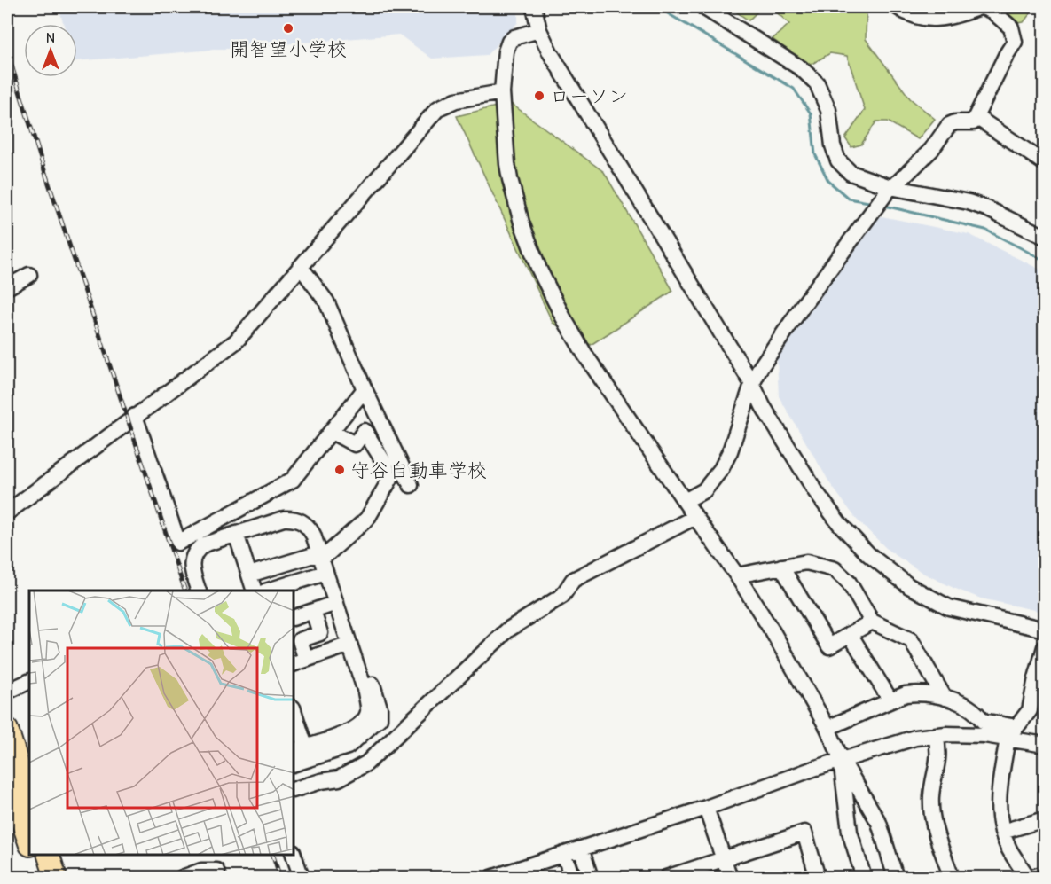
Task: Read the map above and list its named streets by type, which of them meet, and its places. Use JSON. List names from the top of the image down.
{
  "places": ["開智望小学校", "ローソン", "守谷自動車学校"],
  "north": "top"
}
